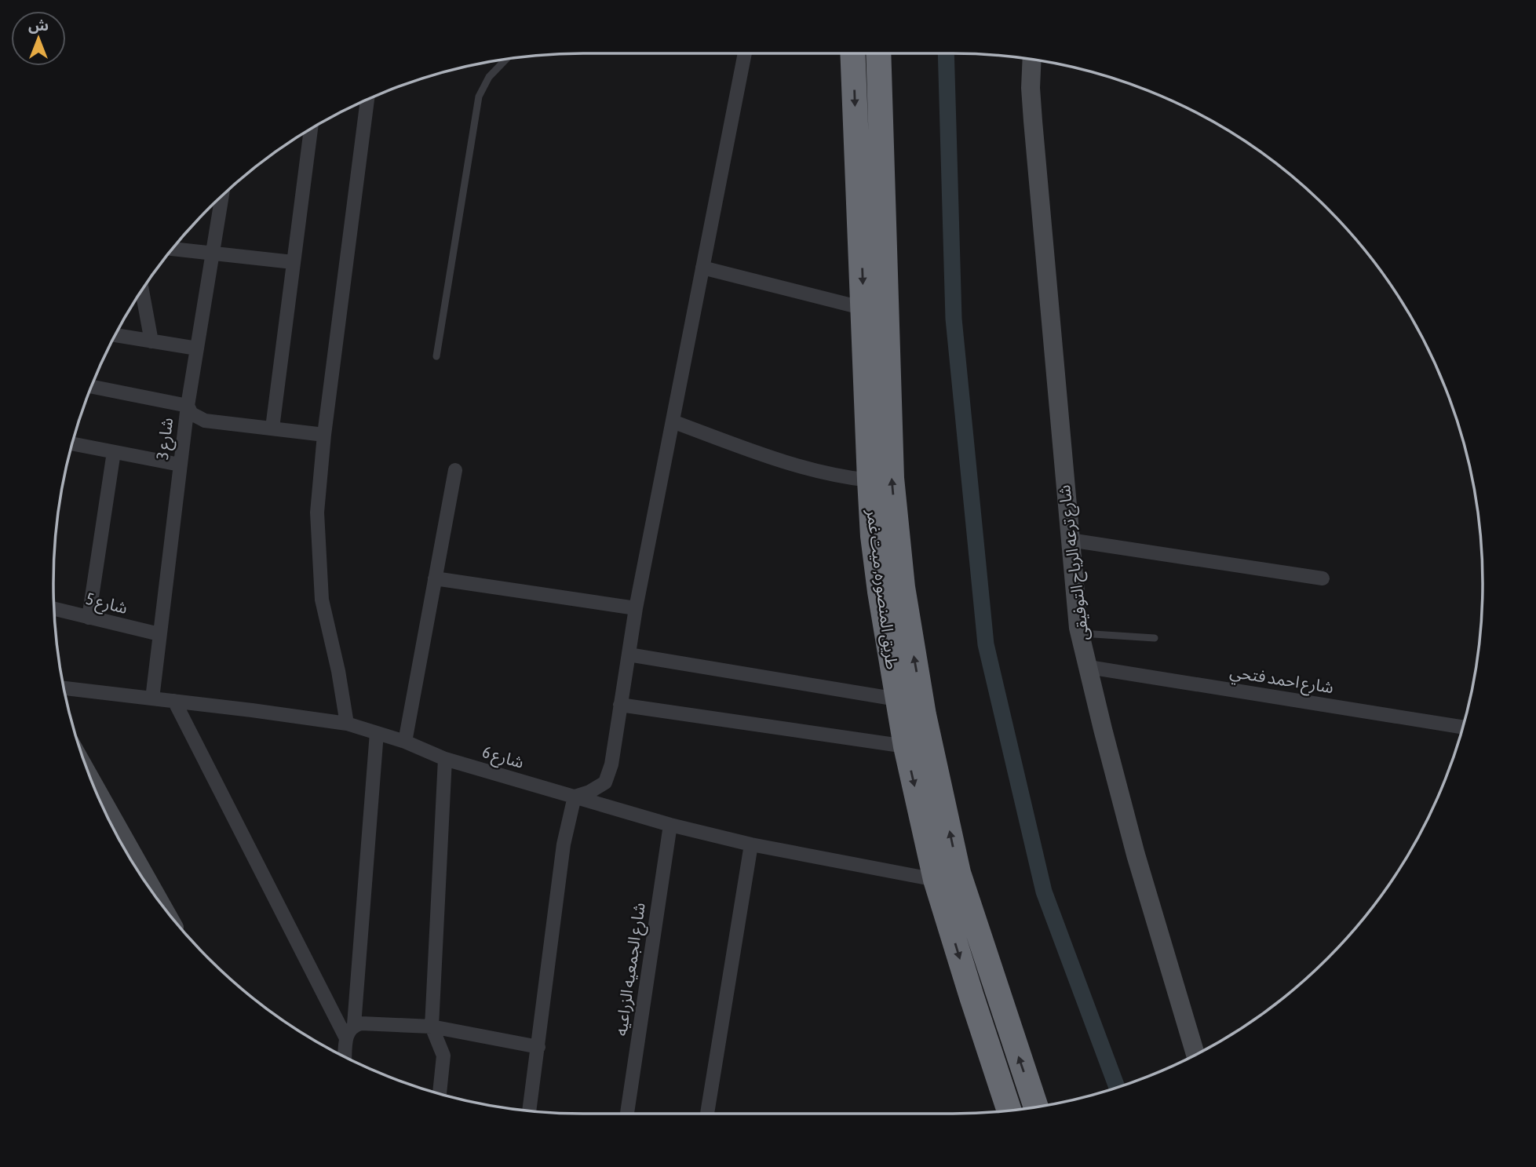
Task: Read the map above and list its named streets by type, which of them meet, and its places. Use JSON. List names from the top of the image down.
{
  "streets": {
    "highway": ["طريق المنصوره, ميت غمر"],
    "main road": ["شارع ترعه الرياح التوفيقى"],
    "street": [
      "شارع 3",
      "شارع 5",
      "شارع احمد فتحي",
      "شارع 6",
      "شارع الجمعيه الزراعيه"
    ]
  },
  "crossings": [
    ["شارع 3", "شارع 5"],
    ["شارع 3", "شارع 6"],
    ["شارع ترعه الرياح التوفيقى", "شارع احمد فتحي"],
    ["طريق المنصوره, ميت غمر", "شارع 6"],
    ["شارع 6", "شارع الجمعيه الزراعيه"]
  ],
  "north": "top"
}
